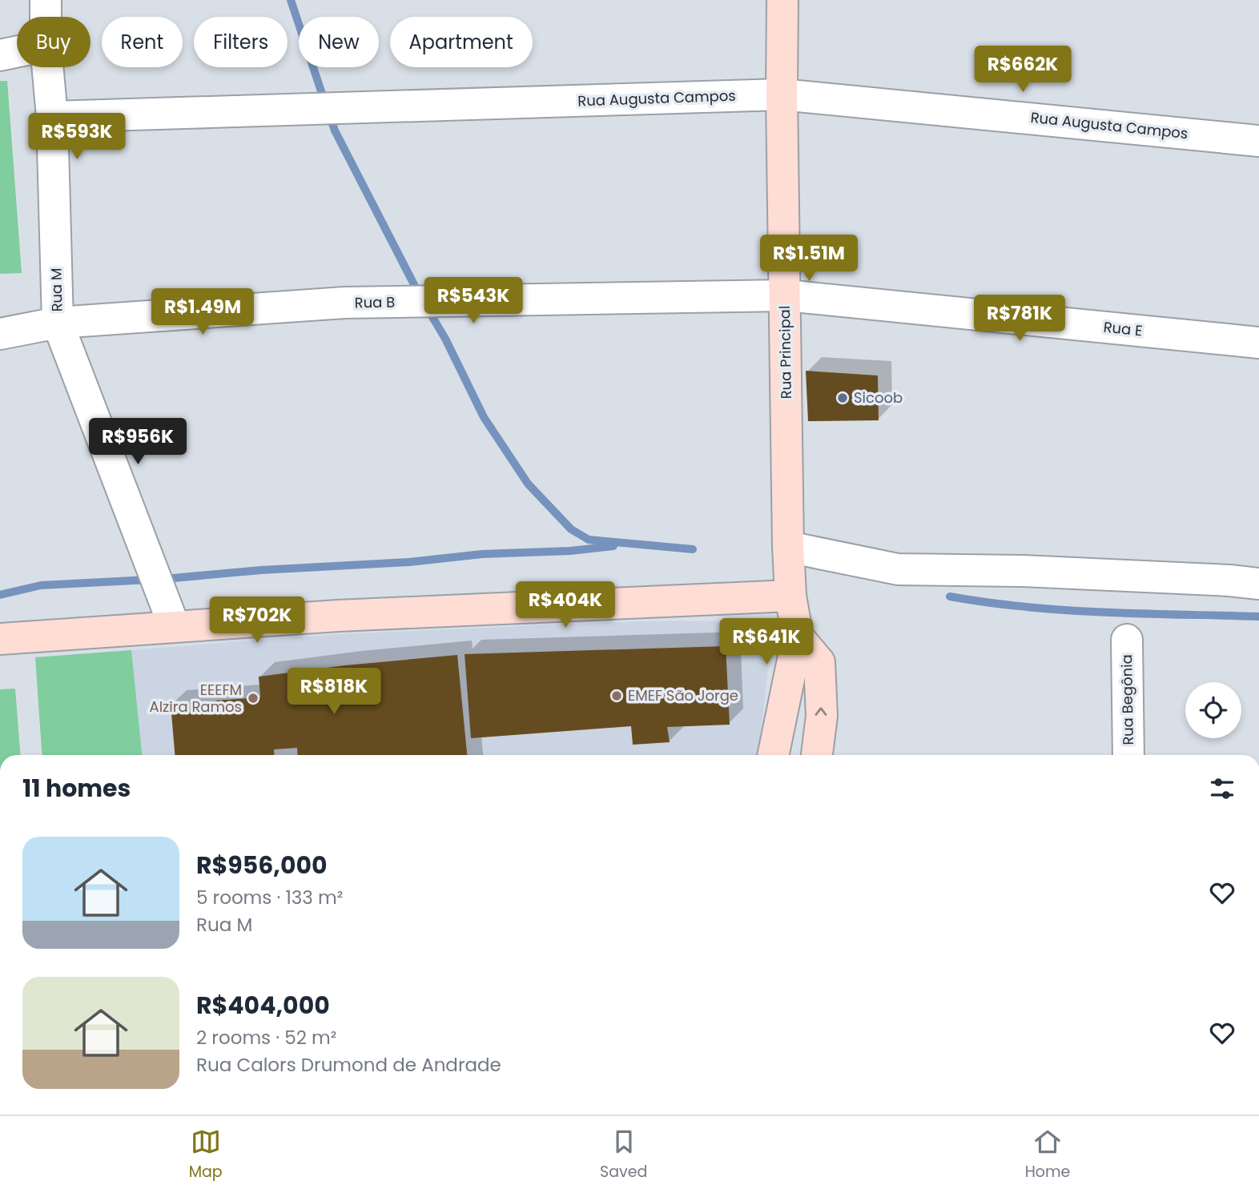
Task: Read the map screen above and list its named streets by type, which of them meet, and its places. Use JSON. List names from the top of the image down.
{
  "streets": {
    "main road": ["Rua Principal"],
    "street": [
      "Rua Augusta Campos",
      "Rua M",
      "Rua B",
      "Rua E",
      "Rua Begônia"
    ]
  },
  "crossings": [
    ["Rua Augusta Campos", "Rua M"],
    ["Rua Augusta Campos", "Rua Principal"],
    ["Rua M", "Rua B"],
    ["Rua B", "Rua E"],
    ["Rua B", "Rua Principal"],
    ["Rua E", "Rua Principal"]
  ],
  "places": ["Sicoob", "EMEF São Jorge", "EEEFM Alzira Ramos"],
  "page": {
    "chip": [
      "Buy",
      "Rent",
      "Filters",
      "New",
      "Apartment"
    ],
    "price": [
      "R$662K",
      "R$593K",
      "R$1.51M",
      "R$543K",
      "R$1.49M",
      "R$781K",
      "R$956K",
      "R$404K",
      "R$702K",
      "R$641K",
      "R$818K"
    ],
    "heading": "11 homes",
    "list": [
      {
        "name": "R$956,000",
        "note": "5 rooms · 133 m² · Rua M"
      },
      {
        "name": "R$404,000",
        "note": "2 rooms · 52 m² · Rua Calors Drumond de Andrade"
      }
    ],
    "tabs": ["Map", "Saved", "Home"]
  }
}
